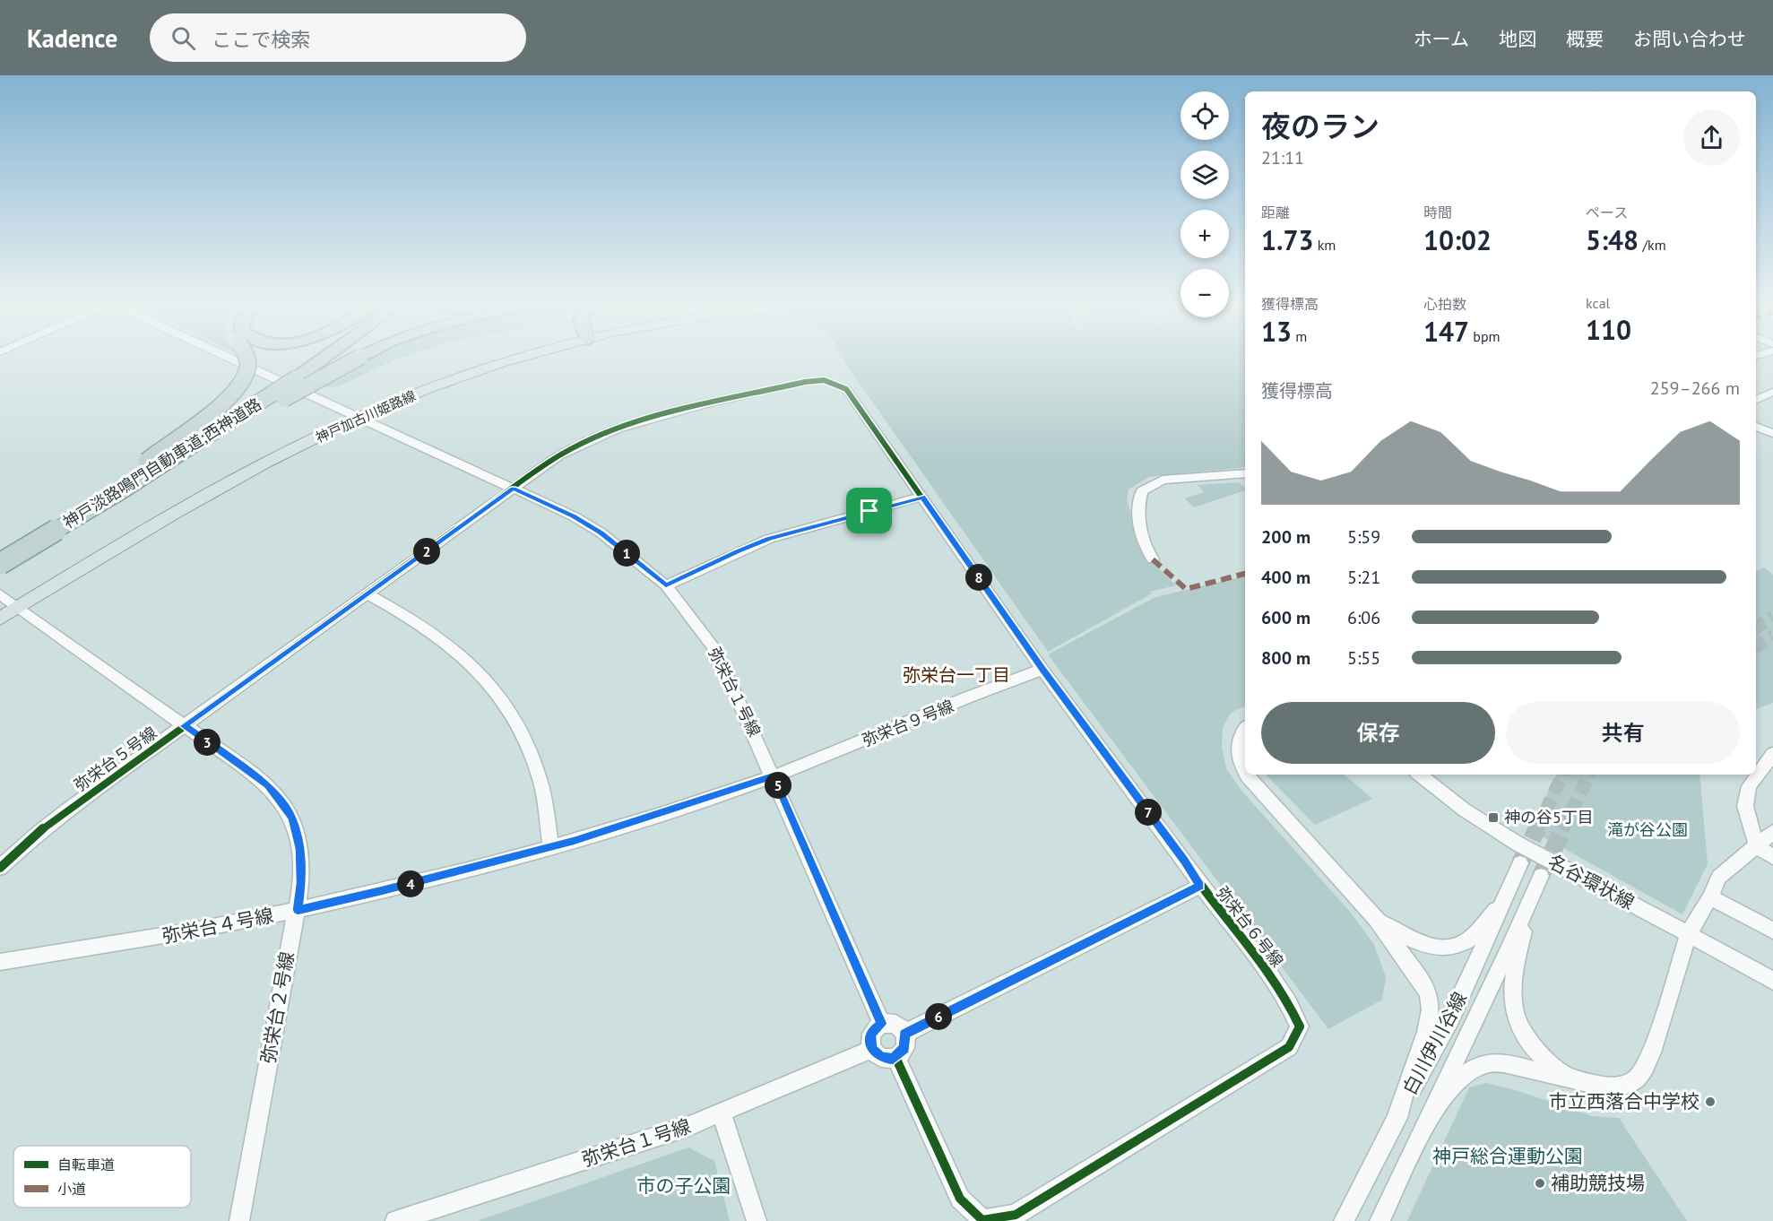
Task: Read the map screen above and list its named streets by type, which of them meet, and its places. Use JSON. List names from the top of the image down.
{
  "streets": {
    "highway": ["神戸淡路鳴門自動車道;西神道路"],
    "main road": ["神戸加古川姫路線"],
    "street": [
      "弥栄台１号線",
      "弥栄台９号線",
      "弥栄台５号線",
      "名谷環状線",
      "弥栄台４号線",
      "弥栄台６号線",
      "弥栄台２号線",
      "白川伊川谷線"
    ]
  },
  "crossings": [
    ["神戸加古川姫路線", "弥栄台１号線"],
    ["神戸加古川姫路線", "弥栄台２号線"],
    ["弥栄台１号線", "弥栄台９号線"],
    ["弥栄台１号線", "弥栄台５号線"],
    ["弥栄台１号線", "弥栄台４号線"],
    ["弥栄台１号線", "弥栄台６号線"],
    ["弥栄台９号線", "弥栄台４号線"],
    ["弥栄台９号線", "弥栄台６号線"],
    ["弥栄台５号線", "弥栄台６号線"],
    ["弥栄台５号線", "弥栄台２号線"],
    ["弥栄台４号線", "弥栄台２号線"]
  ],
  "districts": ["弥栄台一丁目"],
  "parks": ["滝が谷公園", "神戸総合運動公園", "市の子公園"],
  "places": {
    "transit": ["神の谷5丁目"],
    "other": ["市立西落合中学校", "補助競技場"]
  },
  "legend": ["自転車道", "小道"],
  "page": {
    "header": "Kadence",
    "search": "ここで検索",
    "nav": [
      "ホーム",
      "地図",
      "概要",
      "お問い合わせ"
    ],
    "map_buttons": ["+", "−"],
    "heading": ["夜のラン", "21:11"],
    "stats": [
      ["距離", "1.73 km"],
      ["時間", "10:02"],
      ["ペース", "5:48 /km"],
      ["獲得標高", "13 m"],
      ["心拍数", "147 bpm"],
      ["kcal", "110"]
    ],
    "chart": ["獲得標高", "259–266 m"],
    "list": [
      {
        "name": "200 m",
        "note": "5:59"
      },
      {
        "name": "400 m",
        "note": "5:21"
      },
      {
        "name": "600 m",
        "note": "6:06"
      },
      {
        "name": "800 m",
        "note": "5:55"
      }
    ],
    "pins": [
      "2",
      "1",
      "8",
      "3",
      "5",
      "7",
      "4",
      "6"
    ],
    "buttons": ["保存", "共有"]
  }
}
